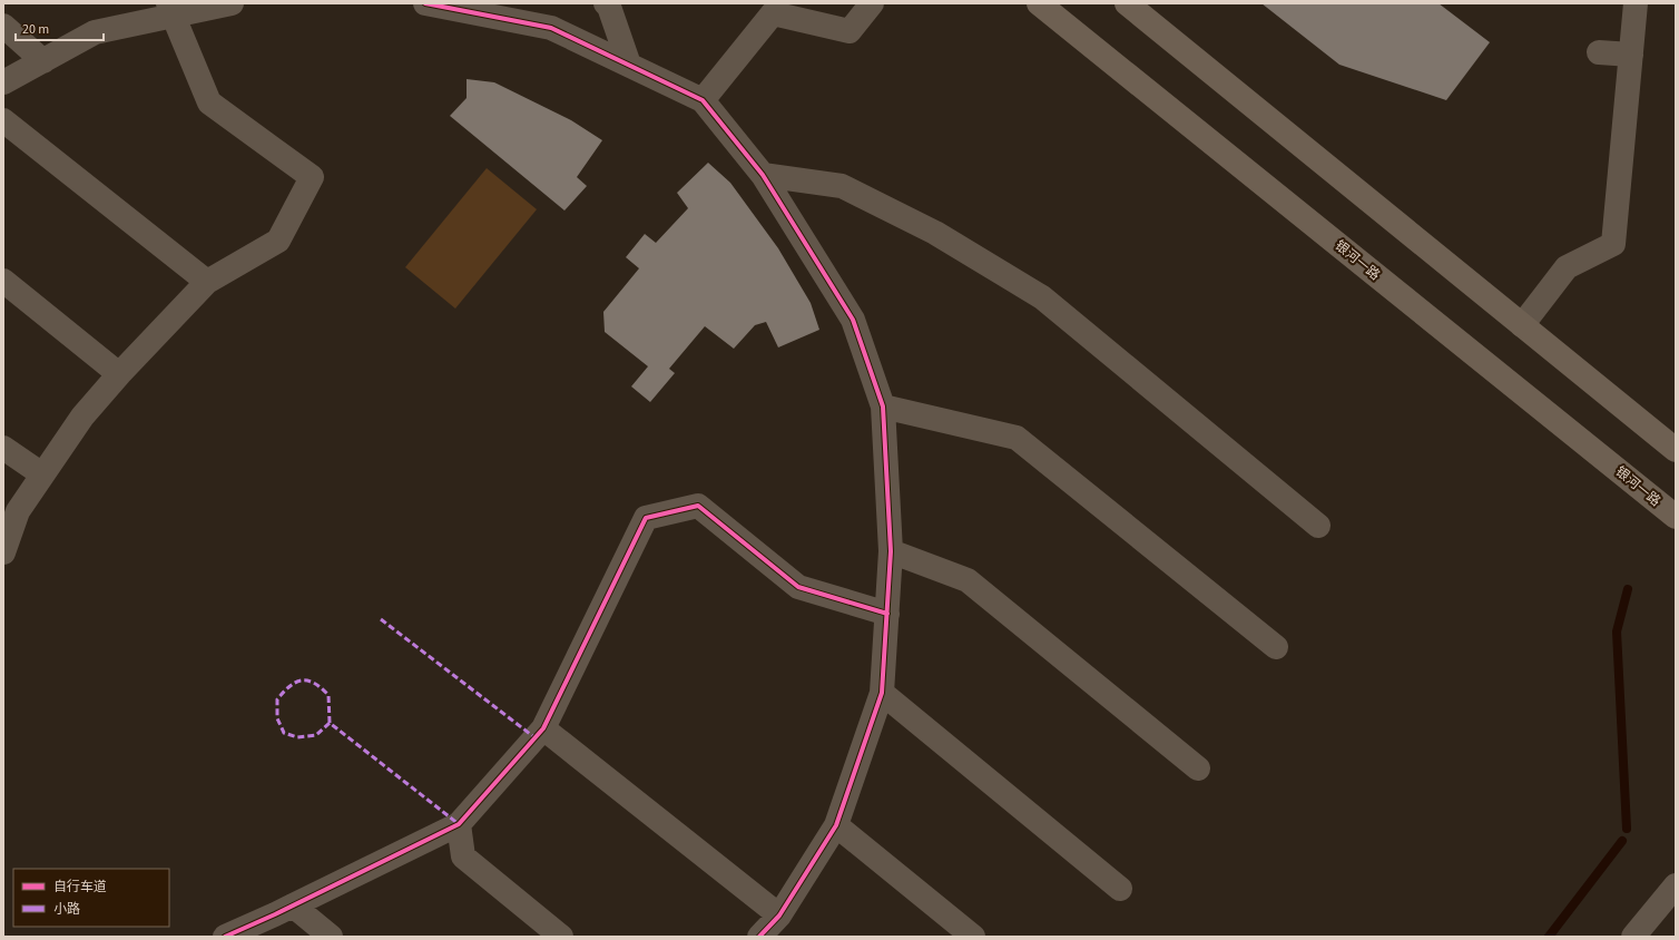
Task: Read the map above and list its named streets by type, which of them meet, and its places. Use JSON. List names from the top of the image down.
{
  "streets": {
    "main road": ["银河一路"]
  },
  "legend": ["自行车道", "小路"],
  "scale_bar": "20 m"
}
